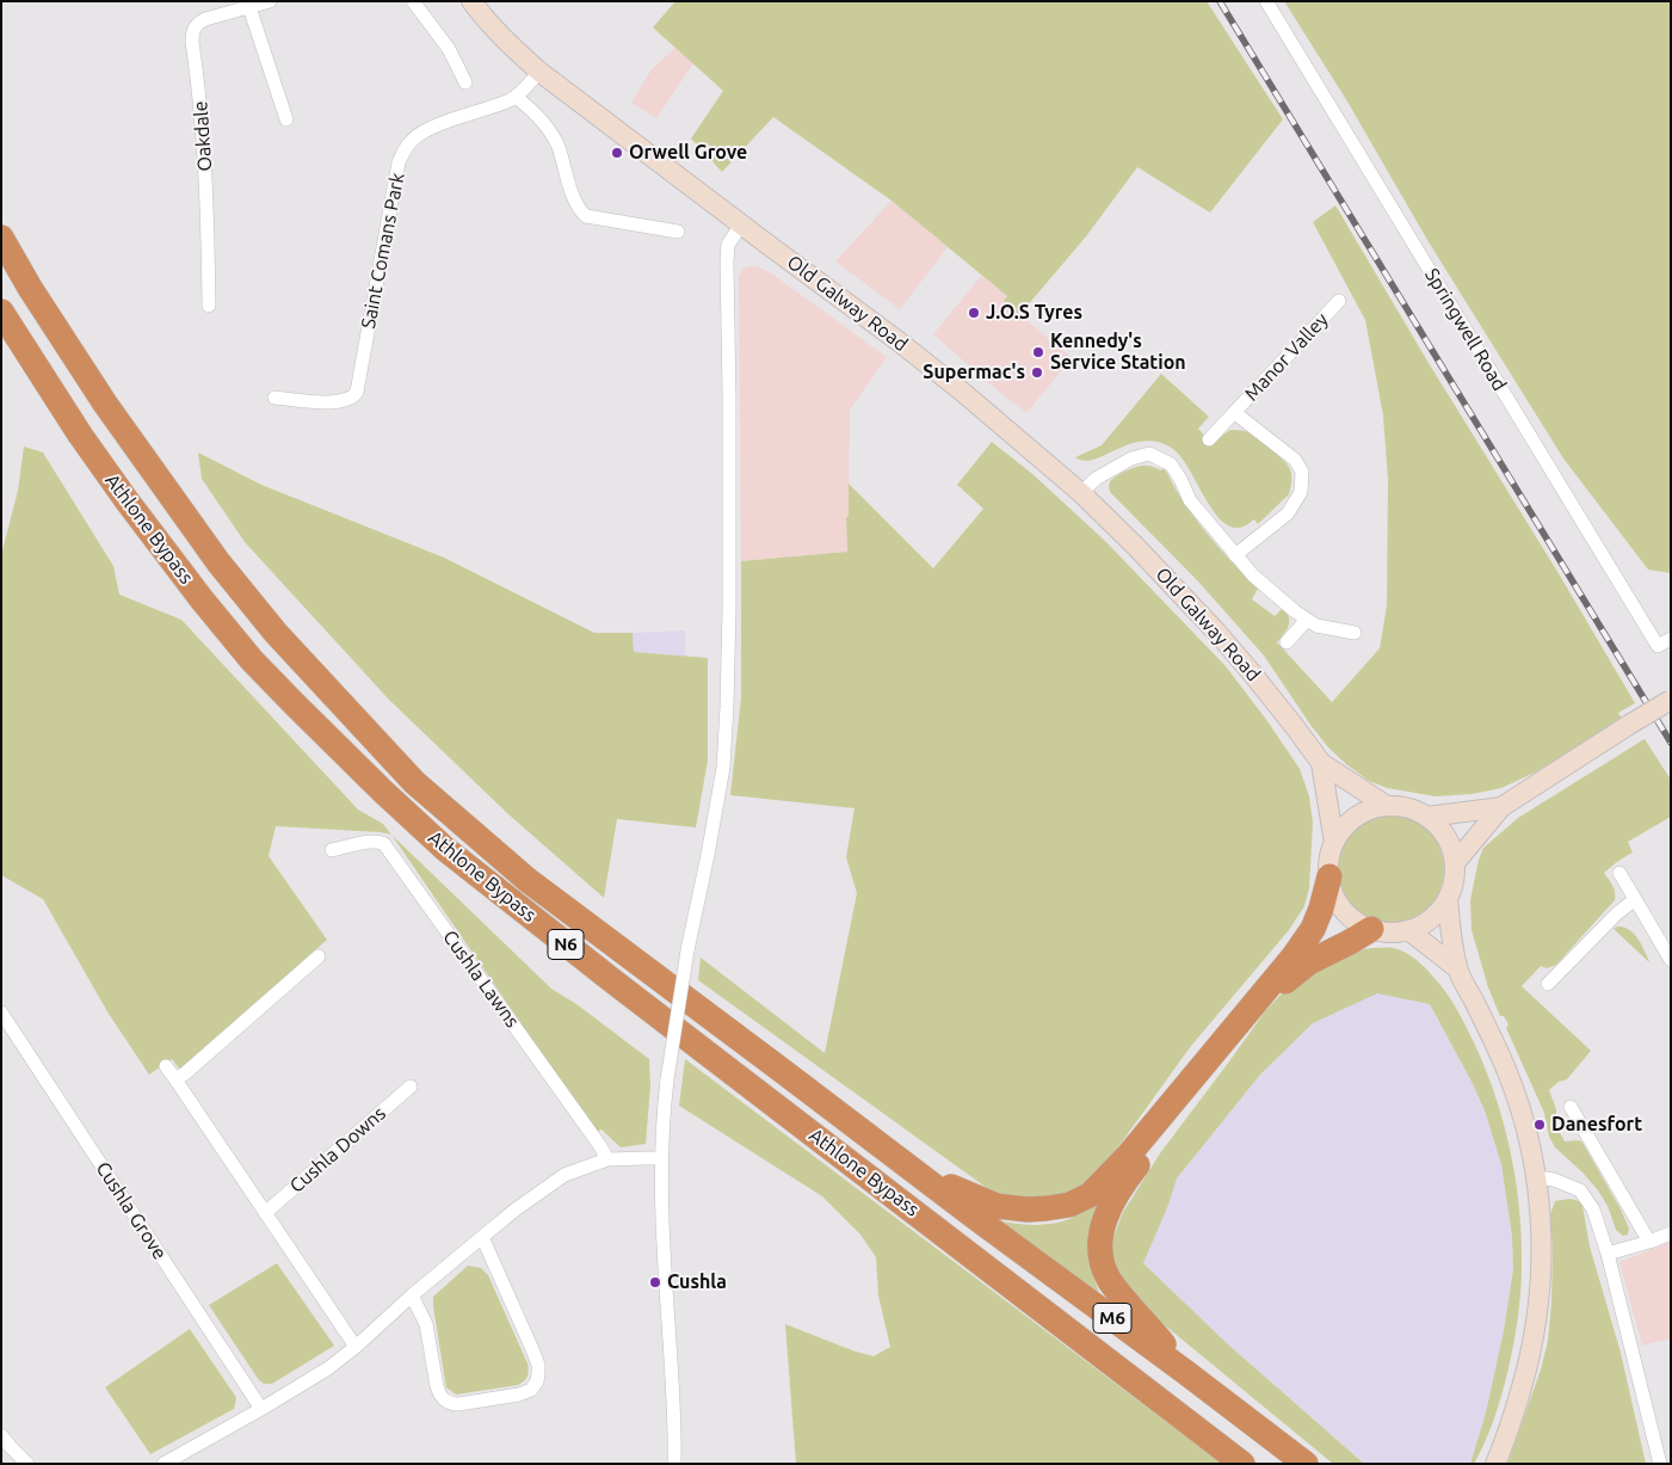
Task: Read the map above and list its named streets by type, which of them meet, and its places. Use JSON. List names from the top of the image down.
{
  "streets": {
    "highway": ["Athlone Bypass", "N6", "M6"],
    "main road": ["Old Galway Road"],
    "street": [
      "Oakdale",
      "Saint Comans Park",
      "Springwell Road",
      "Manor Valley",
      "Cushla Lawns",
      "Cushla Downs",
      "Cushla Grove"
    ]
  },
  "crossings": [
    ["Saint Comans Park", "Old Galway Road"],
    ["Athlone Bypass", "M6"]
  ],
  "places": [
    "Orwell Grove",
    "J.O.S Tyres",
    "Kennedy's Service Station",
    "Supermac's",
    "Danesfort",
    "Cushla"
  ]
}
